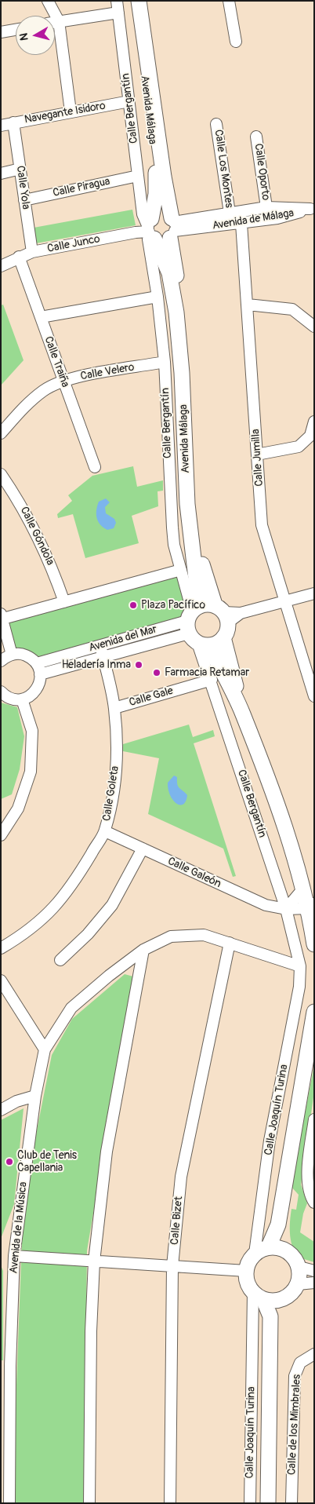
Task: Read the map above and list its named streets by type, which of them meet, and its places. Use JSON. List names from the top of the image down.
{
  "streets": {
    "street": [
      "Calle Bergantín",
      "Avenida Málaga",
      "Navegante Isidoro",
      "Calle Los Montes",
      "Calle Oporto",
      "Calle Yola",
      "Calle Piragua",
      "Avenida de Málaga",
      "Calle Junco",
      "Calle Traiña",
      "Calle Velero",
      "Calle Jumilla",
      "Calle Góndola",
      "Avenida del Mar",
      "Calle Gale",
      "Calle Goleta",
      "Calle Galeón",
      "Calle Joaquín Turina",
      "Calle Bizet",
      "Avenida de la Música",
      "Calle de los Mimbrales"
    ]
  },
  "crossings": [
    ["Calle Bergantín", "Avenida Málaga"],
    ["Calle Bergantín", "Navegante Isidoro"],
    ["Calle Bergantín", "Calle Piragua"],
    ["Calle Bergantín", "Calle Junco"],
    ["Calle Bergantín", "Calle Velero"],
    ["Calle Bergantín", "Avenida del Mar"],
    ["Calle Bergantín", "Calle Gale"],
    ["Calle Bergantín", "Calle Galeón"],
    ["Calle Bergantín", "Calle Joaquín Turina"],
    ["Calle Bergantín", "Avenida de la Música"],
    ["Avenida Málaga", "Avenida de Málaga"],
    ["Avenida Málaga", "Calle Junco"],
    ["Avenida Málaga", "Avenida del Mar"],
    ["Navegante Isidoro", "Calle Yola"],
    ["Calle Los Montes", "Avenida de Málaga"],
    ["Calle Los Montes", "Calle Jumilla"],
    ["Calle Oporto", "Avenida de Málaga"],
    ["Calle Yola", "Calle Piragua"],
    ["Calle Yola", "Calle Junco"],
    ["Avenida de Málaga", "Calle Jumilla"],
    ["Calle Junco", "Calle Traiña"],
    ["Calle Traiña", "Calle Velero"],
    ["Avenida del Mar", "Calle Goleta"],
    ["Calle Gale", "Calle Goleta"],
    ["Calle Goleta", "Calle Galeón"],
    ["Calle Joaquín Turina", "Avenida de la Música"],
    ["Calle Bizet", "Avenida de la Música"]
  ],
  "places": [
    "Plaza Pacífico",
    "Heladería Inma",
    "Farmacia Retamar",
    "Club de Tenis Capellania"
  ],
  "north": "left"
}
